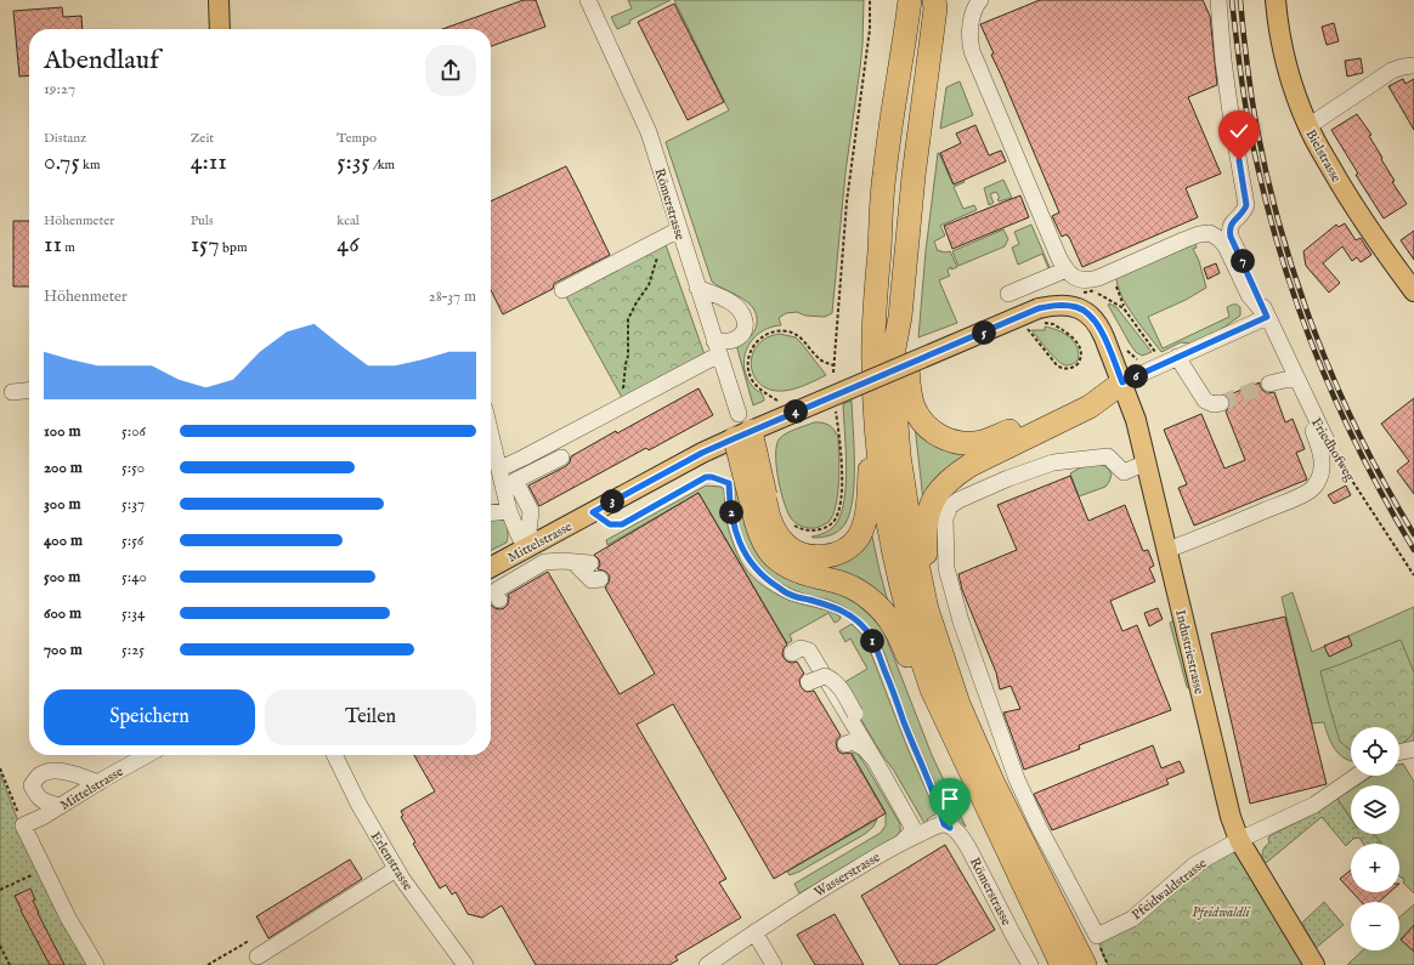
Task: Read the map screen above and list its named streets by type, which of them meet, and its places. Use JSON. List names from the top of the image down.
{
  "streets": {
    "main road": ["Bielstrasse", "Mittelstrasse", "Industriestrasse"],
    "street": [
      "Römerstrasse",
      "Friedhofweg",
      "Erlenstrasse",
      "Wasserstrasse",
      "Pfeidwaldstrasse"
    ]
  },
  "crossings": [
    ["Römerstrasse", "Mittelstrasse"],
    ["Römerstrasse", "Wasserstrasse"],
    ["Mittelstrasse", "Industriestrasse"],
    ["Industriestrasse", "Pfeidwaldstrasse"]
  ],
  "parks": ["Pfeidwäldli"],
  "page": {
    "heading": ["Abendlauf", "19:27"],
    "stats": [
      ["Distanz", "0.75 km"],
      ["Zeit", "4:11"],
      ["Tempo", "5:35 /km"],
      ["Höhenmeter", "11 m"],
      ["Puls", "157 bpm"],
      ["kcal", "46"]
    ],
    "pins": [
      "7",
      "5",
      "6",
      "4",
      "3",
      "2",
      "1"
    ],
    "chart": ["Höhenmeter", "28–37 m"],
    "list": [
      {
        "name": "100 m",
        "note": "5:06"
      },
      {
        "name": "200 m",
        "note": "5:50"
      },
      {
        "name": "300 m",
        "note": "5:37"
      },
      {
        "name": "400 m",
        "note": "5:56"
      },
      {
        "name": "500 m",
        "note": "5:40"
      },
      {
        "name": "600 m",
        "note": "5:34"
      },
      {
        "name": "700 m",
        "note": "5:25"
      }
    ],
    "buttons": ["Speichern", "Teilen"],
    "map_buttons": ["+", "−"]
  }
}
